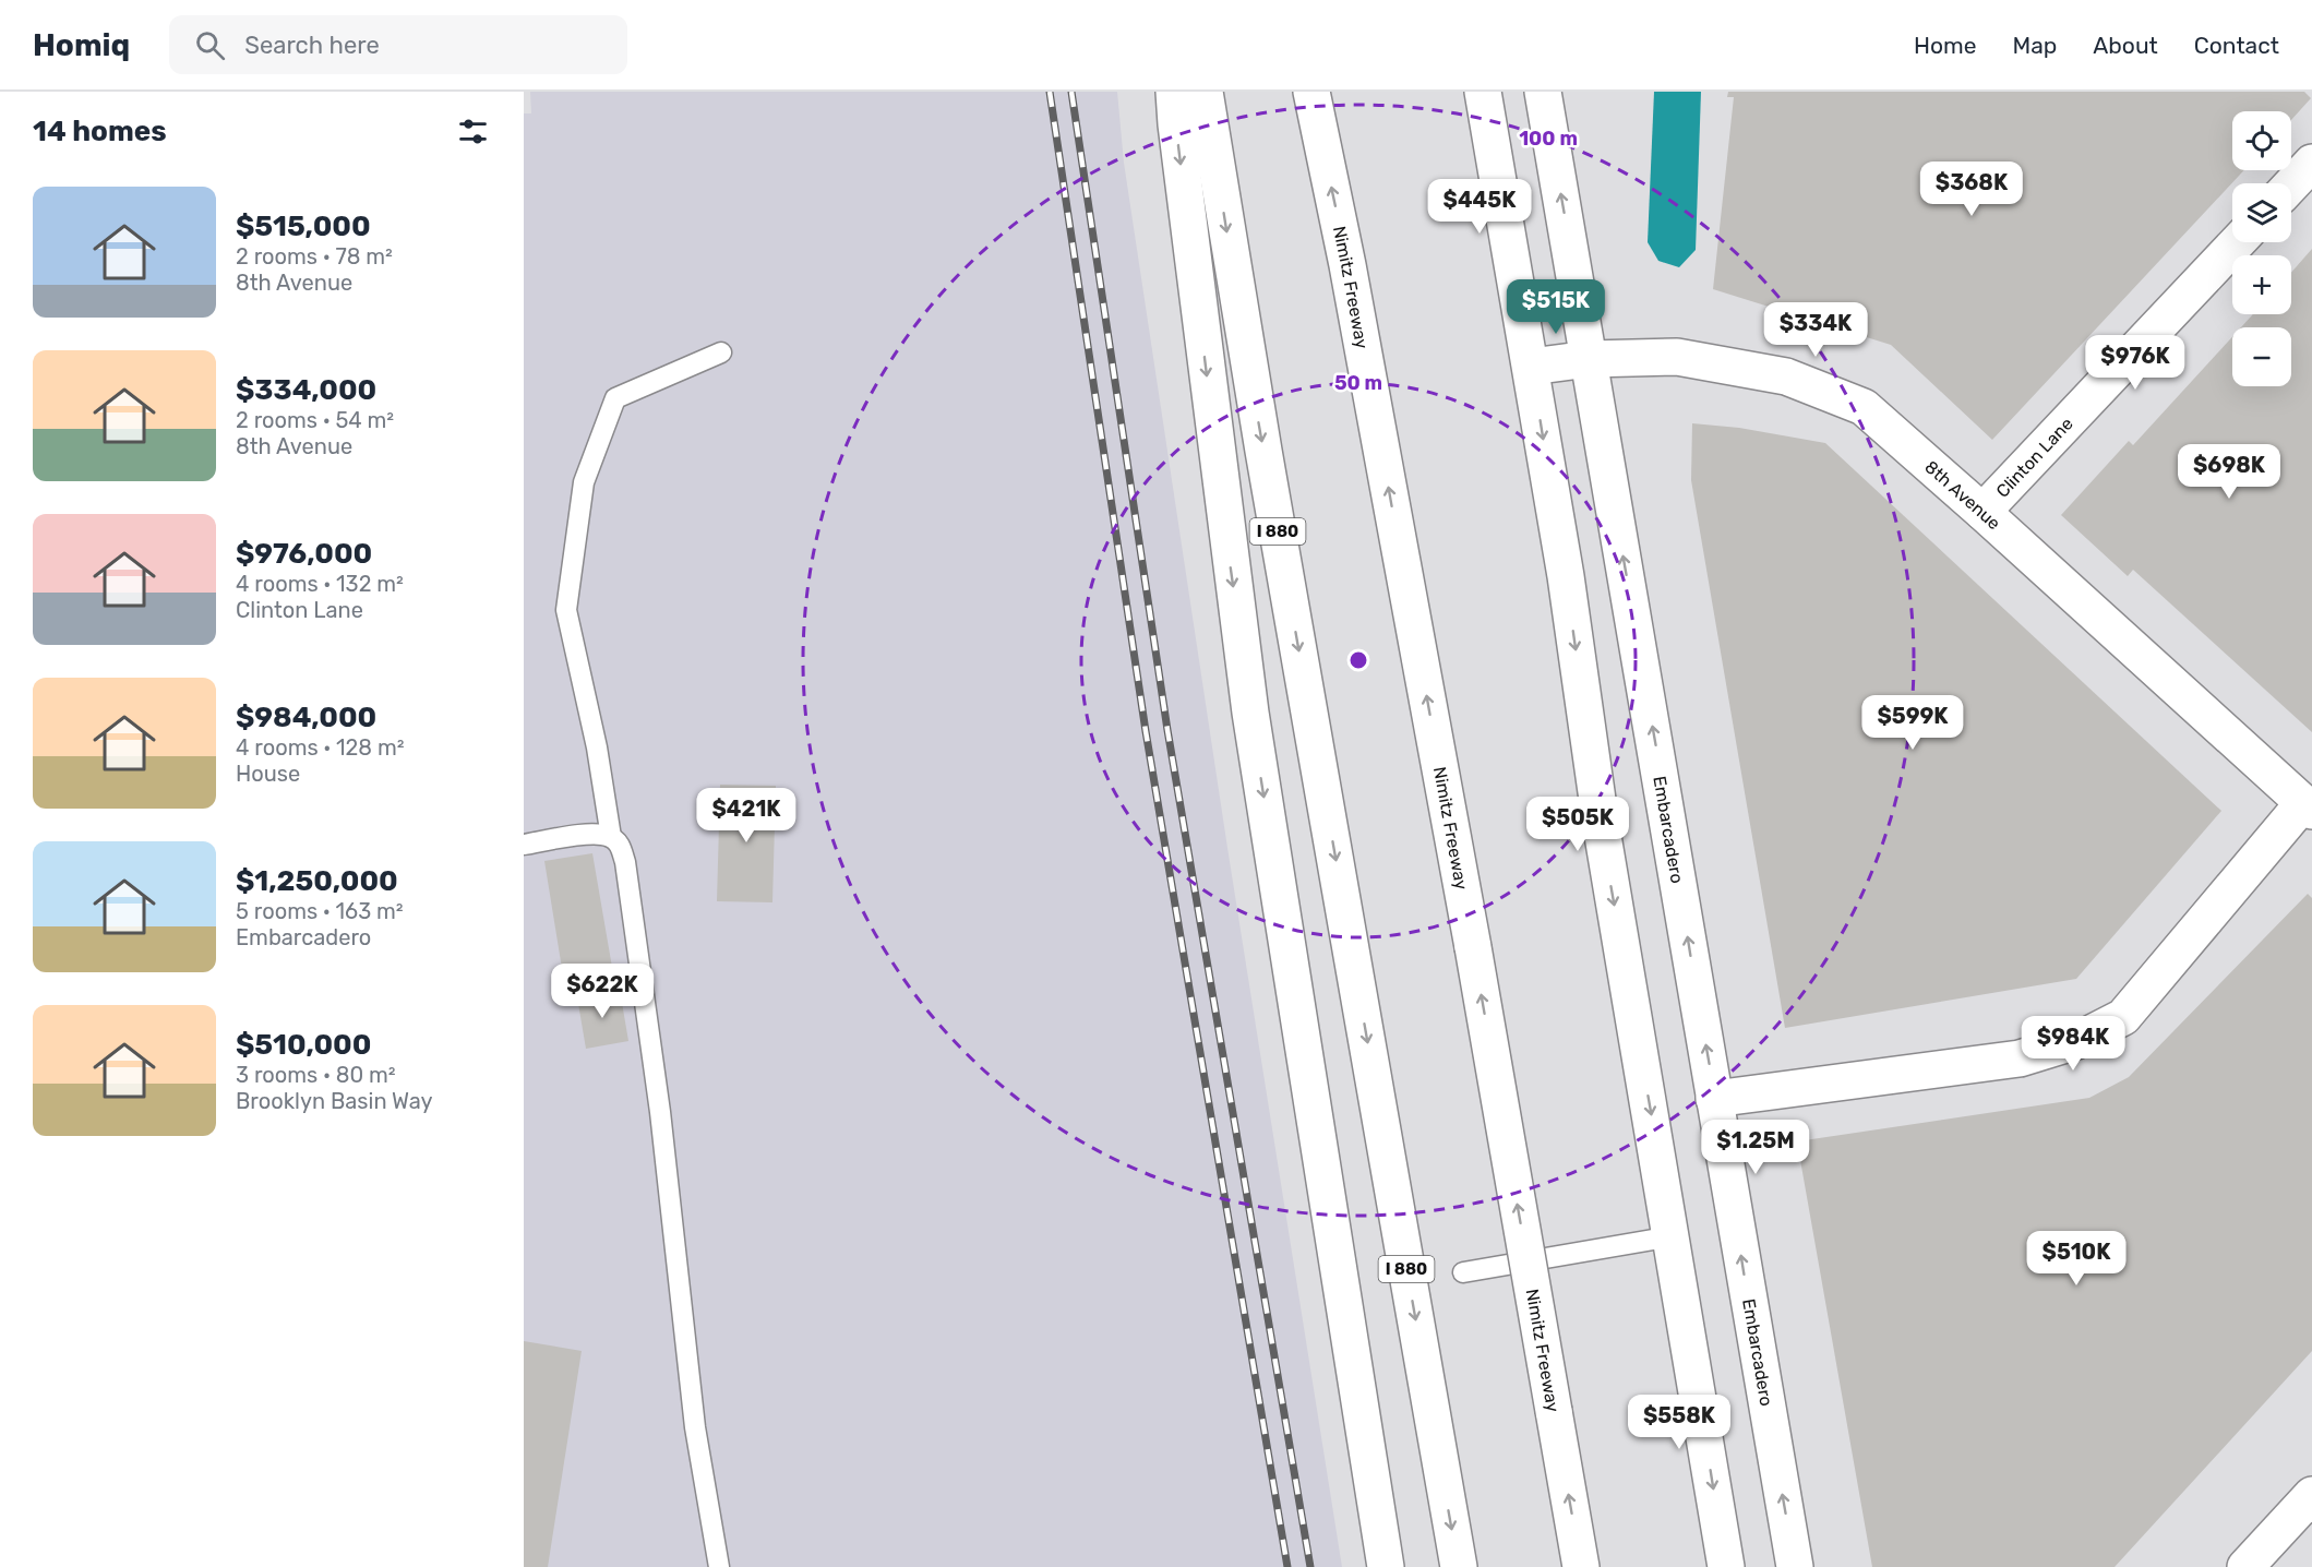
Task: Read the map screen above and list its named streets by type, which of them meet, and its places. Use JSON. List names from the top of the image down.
{
  "streets": {
    "main road": [
      "Nimitz Freeway",
      "Clinton Lane",
      "8th Avenue",
      "I 880",
      "Embarcadero"
    ]
  },
  "crossings": [
    ["Clinton Lane", "8th Avenue"],
    ["8th Avenue", "Embarcadero"]
  ],
  "page": {
    "header": "Homiq",
    "search": "Search here",
    "nav": [
      "Home",
      "Map",
      "About",
      "Contact"
    ],
    "heading": "14 homes",
    "map_buttons": ["+", "−"],
    "price": [
      "$368K",
      "$445K",
      "$515K",
      "$334K",
      "$976K",
      "$698K",
      "$599K",
      "$421K",
      "$505K",
      "$622K",
      "$984K",
      "$1.25M",
      "$510K",
      "$558K"
    ],
    "list": [
      {
        "name": "$515,000",
        "note": "2 rooms · 78 m² · 8th Avenue"
      },
      {
        "name": "$334,000",
        "note": "2 rooms · 54 m² · 8th Avenue"
      },
      {
        "name": "$976,000",
        "note": "4 rooms · 132 m² · Clinton Lane"
      },
      {
        "name": "$984,000",
        "note": "4 rooms · 128 m² · House"
      },
      {
        "name": "$1,250,000",
        "note": "5 rooms · 163 m² · Embarcadero"
      },
      {
        "name": "$510,000",
        "note": "3 rooms · 80 m² · Brooklyn Basin Way"
      }
    ]
  },
  "rings": ["100 m", "50 m"]
}
